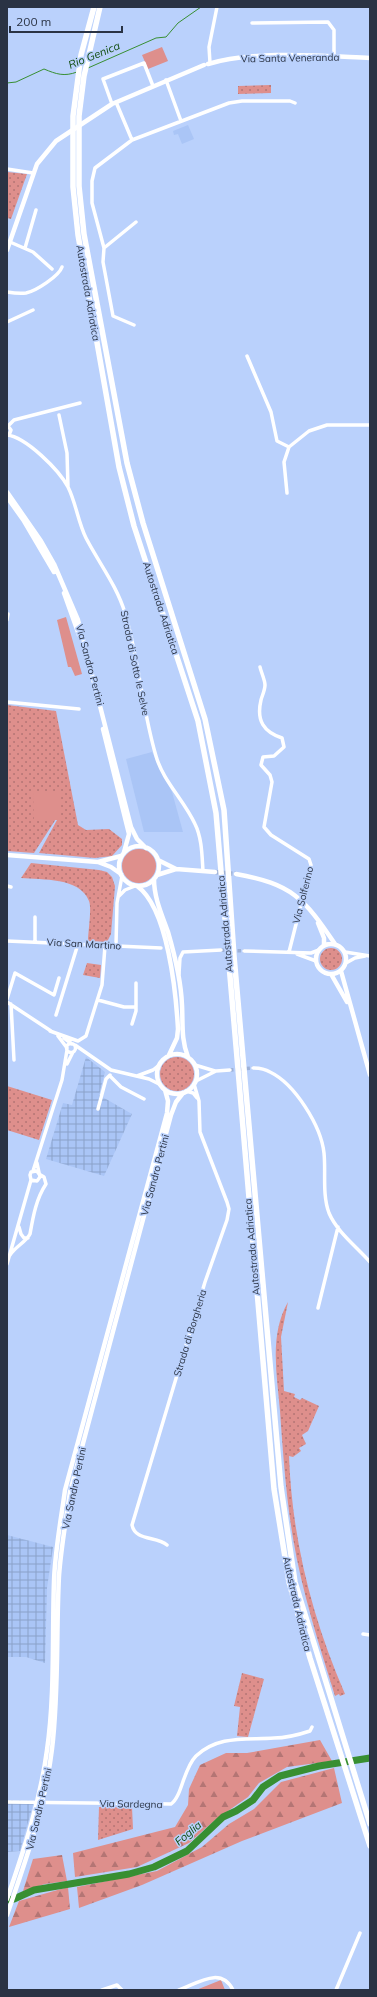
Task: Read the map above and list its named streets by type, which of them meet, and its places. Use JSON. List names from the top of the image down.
{
  "streets": {
    "highway": ["Autostrada Adriatica"],
    "main road": ["Via Santa Veneranda", "Via Sandro Pertini"],
    "street": [
      "Strada di Sotto le Selve",
      "Via Solferino",
      "Via San Martino",
      "Strada di Borgheria",
      "Via Sardegna"
    ]
  },
  "crossings": [
    ["Via Sandro Pertini", "Strada di Borgheria"]
  ],
  "water": ["Rio Genica", "Foglia"],
  "scale_bar": "200 m"
}
